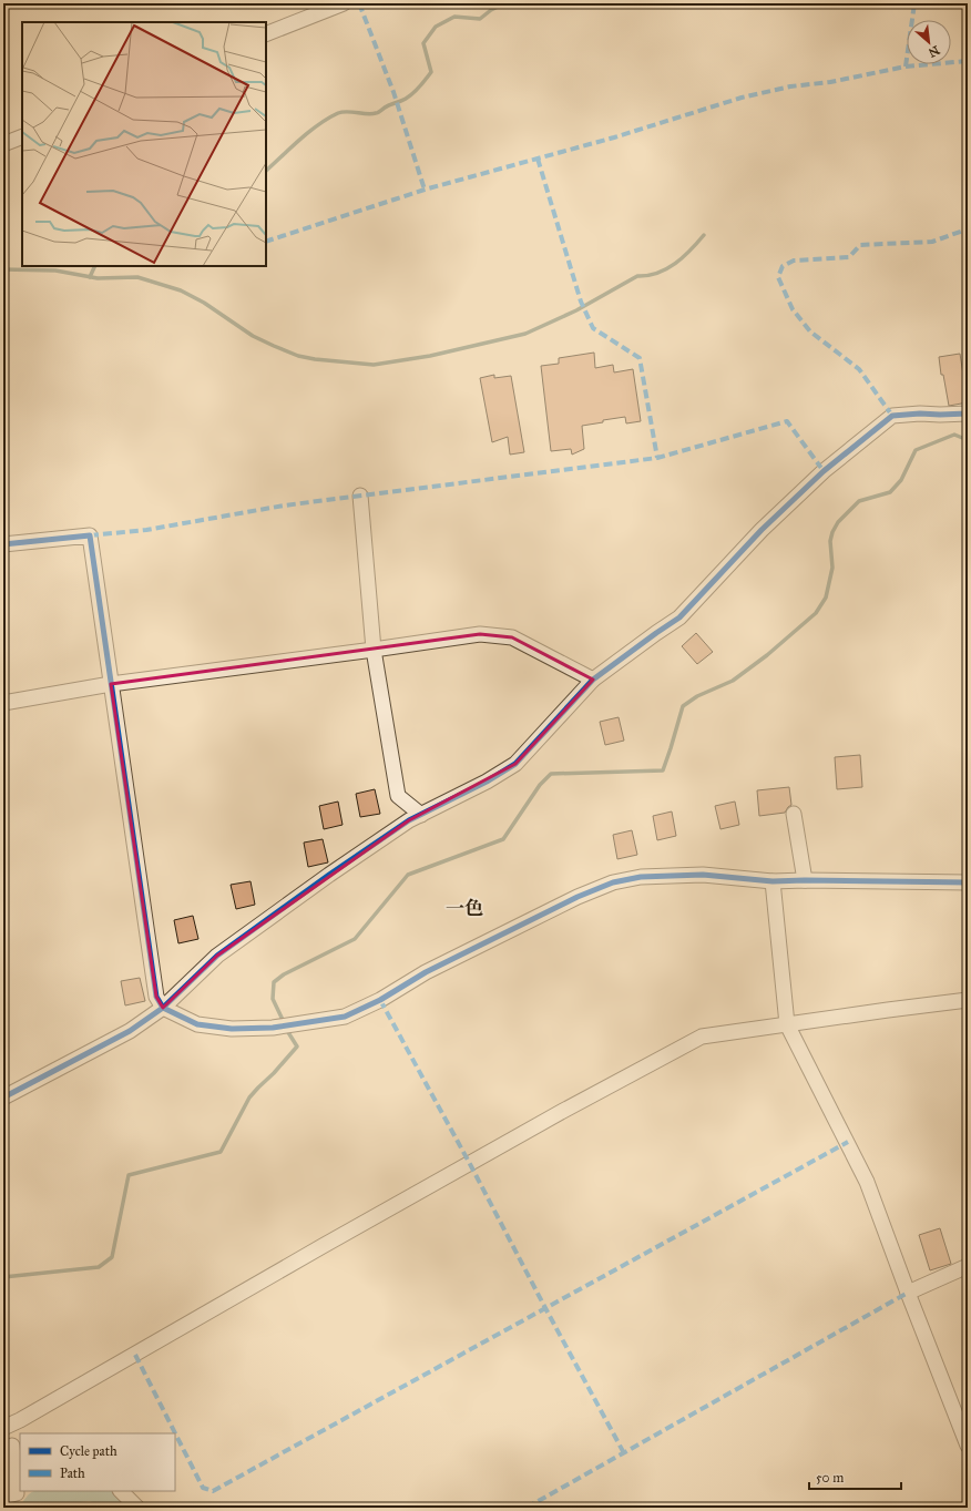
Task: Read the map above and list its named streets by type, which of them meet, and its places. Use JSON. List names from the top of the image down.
{
  "districts": ["一色"],
  "legend": ["Cycle path", "Path"],
  "scale_bar": "50 m",
  "north": "bottom right"
}
